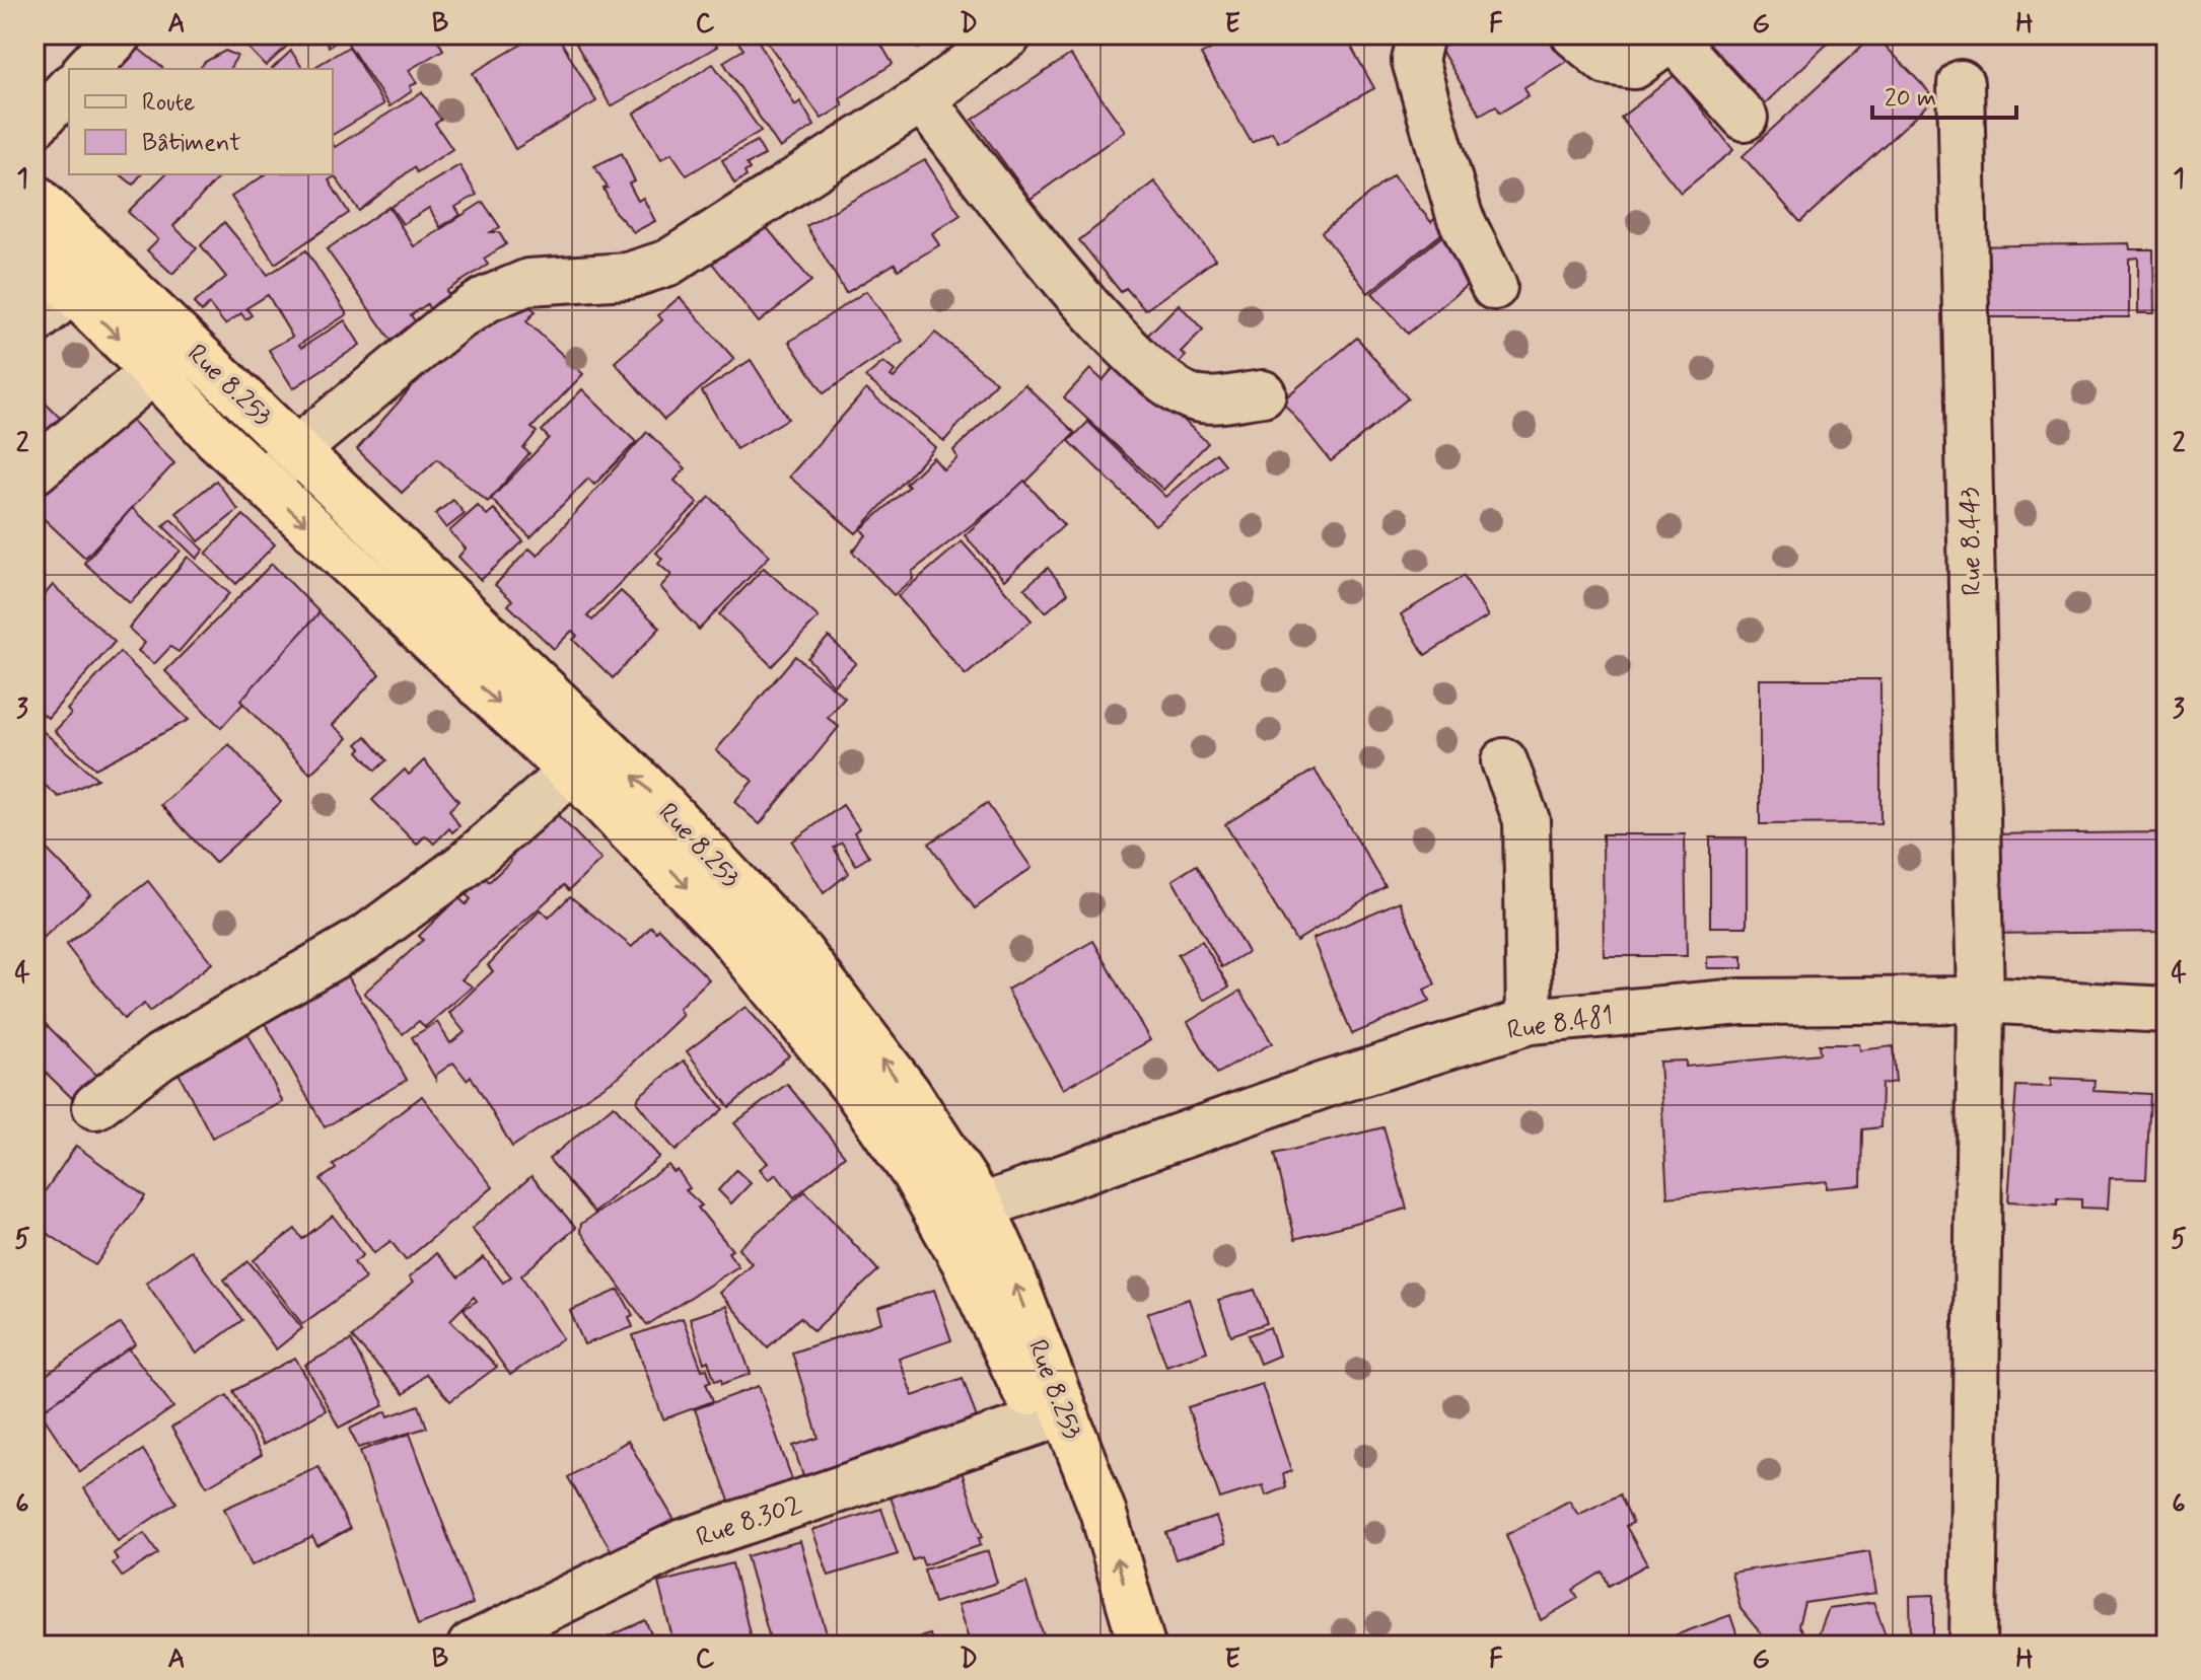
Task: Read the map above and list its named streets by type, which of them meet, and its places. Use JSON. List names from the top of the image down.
{
  "streets": {
    "highway": ["Rue 8.253"],
    "street": ["Rue 8.443", "Rue 8.481", "Rue 8.302"]
  },
  "crossings": [
    ["Rue 8.253", "Rue 8.481"],
    ["Rue 8.253", "Rue 8.302"],
    ["Rue 8.443", "Rue 8.481"]
  ],
  "legend": ["Route", "Bâtiment"],
  "scale_bar": "20 m",
  "grid": {
    "columns": [
      "A",
      "B",
      "C",
      "D",
      "E",
      "F",
      "G",
      "H"
    ],
    "rows": [
      "1",
      "2",
      "3",
      "4",
      "5",
      "6"
    ]
  }
}
